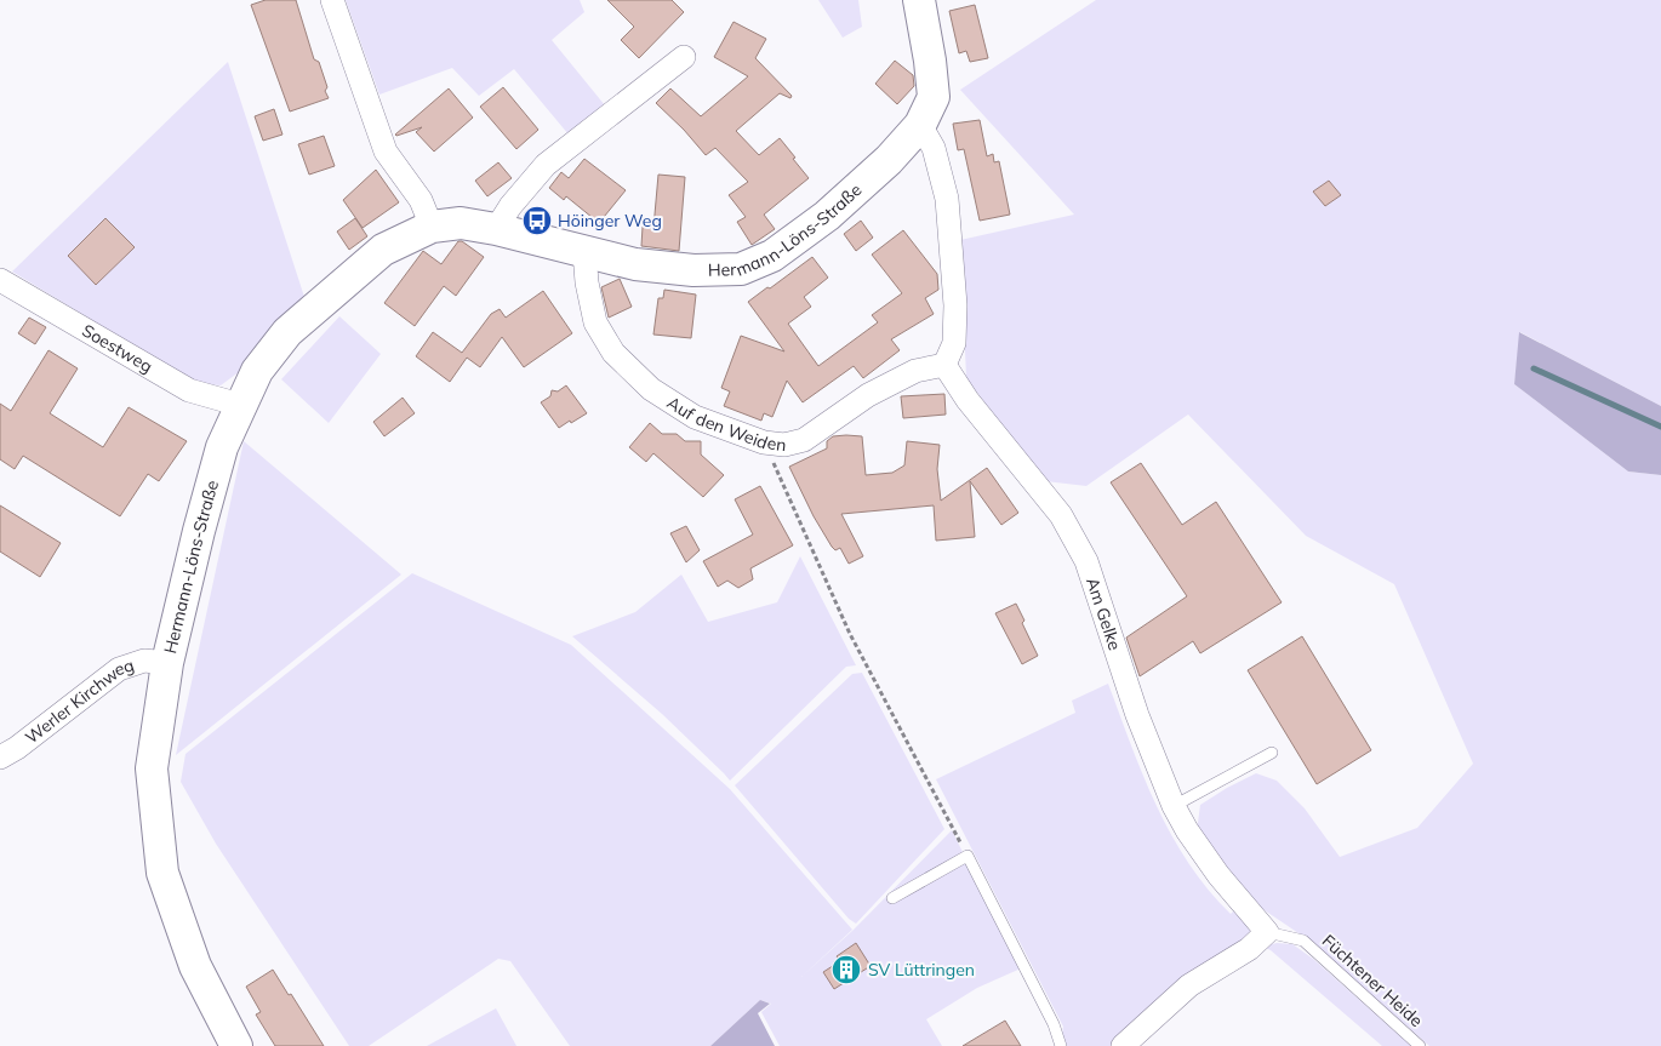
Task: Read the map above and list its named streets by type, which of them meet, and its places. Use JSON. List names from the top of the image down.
{
  "streets": {
    "street": [
      "Hermann-Löns-Straße",
      "Soestweg",
      "Auf den Weiden",
      "Am Gelke",
      "Werler Kirchweg"
    ],
    "lane": ["Füchtener Heide"]
  },
  "crossings": [
    ["Hermann-Löns-Straße", "Soestweg"],
    ["Hermann-Löns-Straße", "Auf den Weiden"],
    ["Hermann-Löns-Straße", "Werler Kirchweg"],
    ["Auf den Weiden", "Am Gelke"],
    ["Am Gelke", "Füchtener Heide"]
  ],
  "places": {
    "bus stop": ["Höinger Weg"],
    "building": ["SV Lüttringen"]
  }
}
